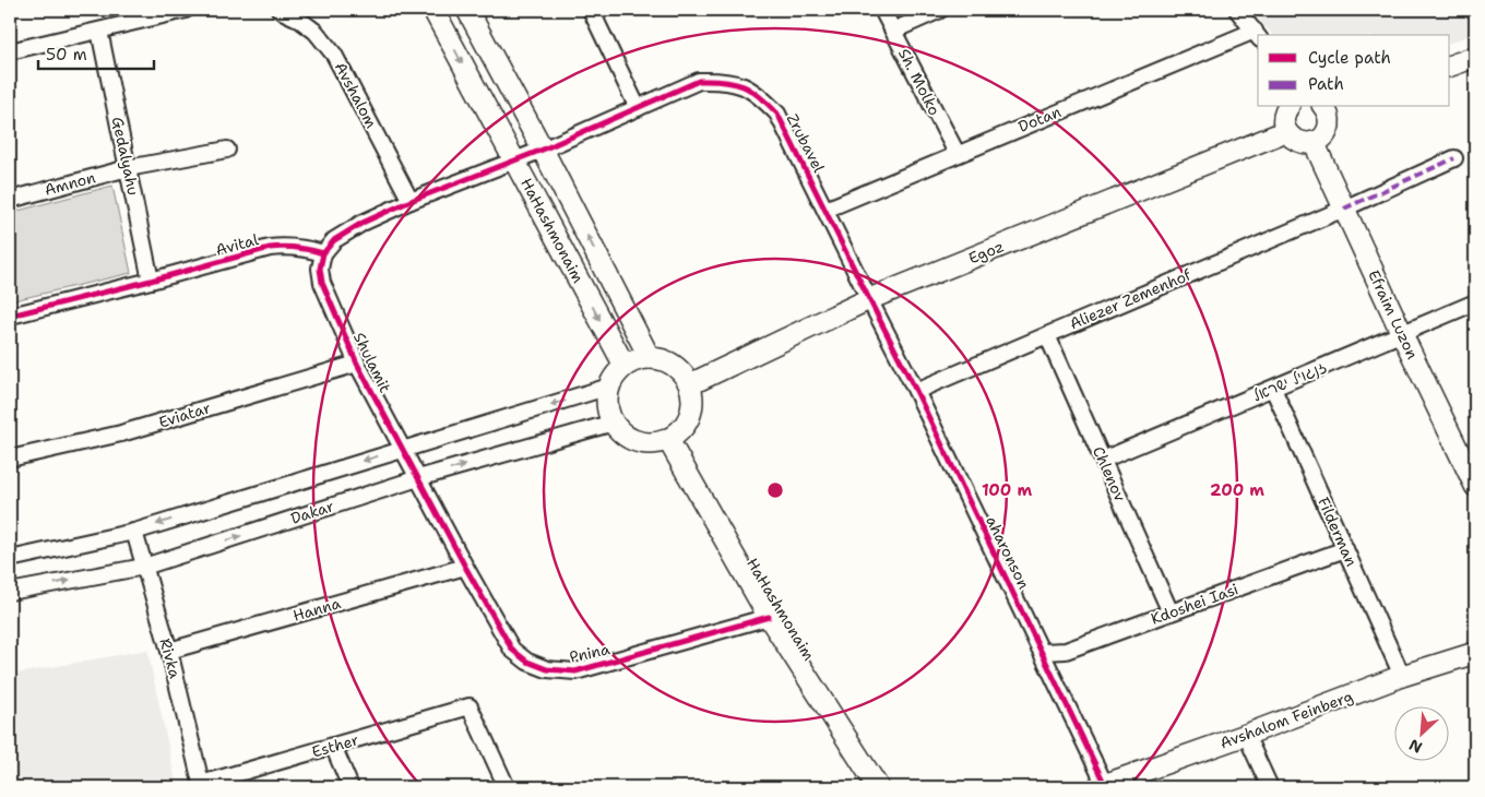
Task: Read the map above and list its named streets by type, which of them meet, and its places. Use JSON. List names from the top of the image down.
{
  "streets": {
    "street": [
      "Sh. Molko",
      "Avshalom",
      "Dotan",
      "Zrubavel",
      "Gedalyahu",
      "Amnon",
      "HaHashmonaim",
      "Avital",
      "Egoz",
      "Aliezer Zemenhof",
      "Efraim Luzon",
      "Shulamit",
      "זנגויל ישראל",
      "Eviatar",
      "Chlenov",
      "Dakar",
      "Filderman",
      "aharonson",
      "Kdoshei Iasi",
      "Hanna",
      "Pnina",
      "Rivka",
      "Avshalom Feinberg",
      "Esther"
    ]
  },
  "crossings": [
    ["Sh. Molko", "Dotan"],
    ["Dotan", "Zrubavel"],
    ["Zrubavel", "HaHashmonaim"],
    ["Zrubavel", "Egoz"],
    ["Zrubavel", "aharonson"],
    ["Gedalyahu", "Amnon"],
    ["Gedalyahu", "Avital"],
    ["HaHashmonaim", "Egoz"],
    ["HaHashmonaim", "Dakar"],
    ["HaHashmonaim", "Pnina"],
    ["Avital", "Shulamit"],
    ["Egoz", "Dakar"],
    ["Egoz", "aharonson"],
    ["Aliezer Zemenhof", "Efraim Luzon"],
    ["Aliezer Zemenhof", "Chlenov"],
    ["Aliezer Zemenhof", "aharonson"],
    ["Efraim Luzon", "זנגויל ישראל"],
    ["Shulamit", "Eviatar"],
    ["Shulamit", "Dakar"],
    ["Shulamit", "Pnina"],
    ["זנגויל ישראל", "Chlenov"],
    ["זנגויל ישראל", "Filderman"],
    ["Chlenov", "Kdoshei Iasi"],
    ["Dakar", "Pnina"],
    ["Dakar", "Rivka"],
    ["Filderman", "Kdoshei Iasi"],
    ["Filderman", "Avshalom Feinberg"],
    ["aharonson", "Kdoshei Iasi"],
    ["aharonson", "Avshalom Feinberg"],
    ["Hanna", "Pnina"],
    ["Hanna", "Rivka"],
    ["Rivka", "Esther"]
  ],
  "legend": ["Cycle path", "Path"],
  "scale_bar": "50 m",
  "north": "bottom left",
  "rings": ["100 m", "200 m"]
}
